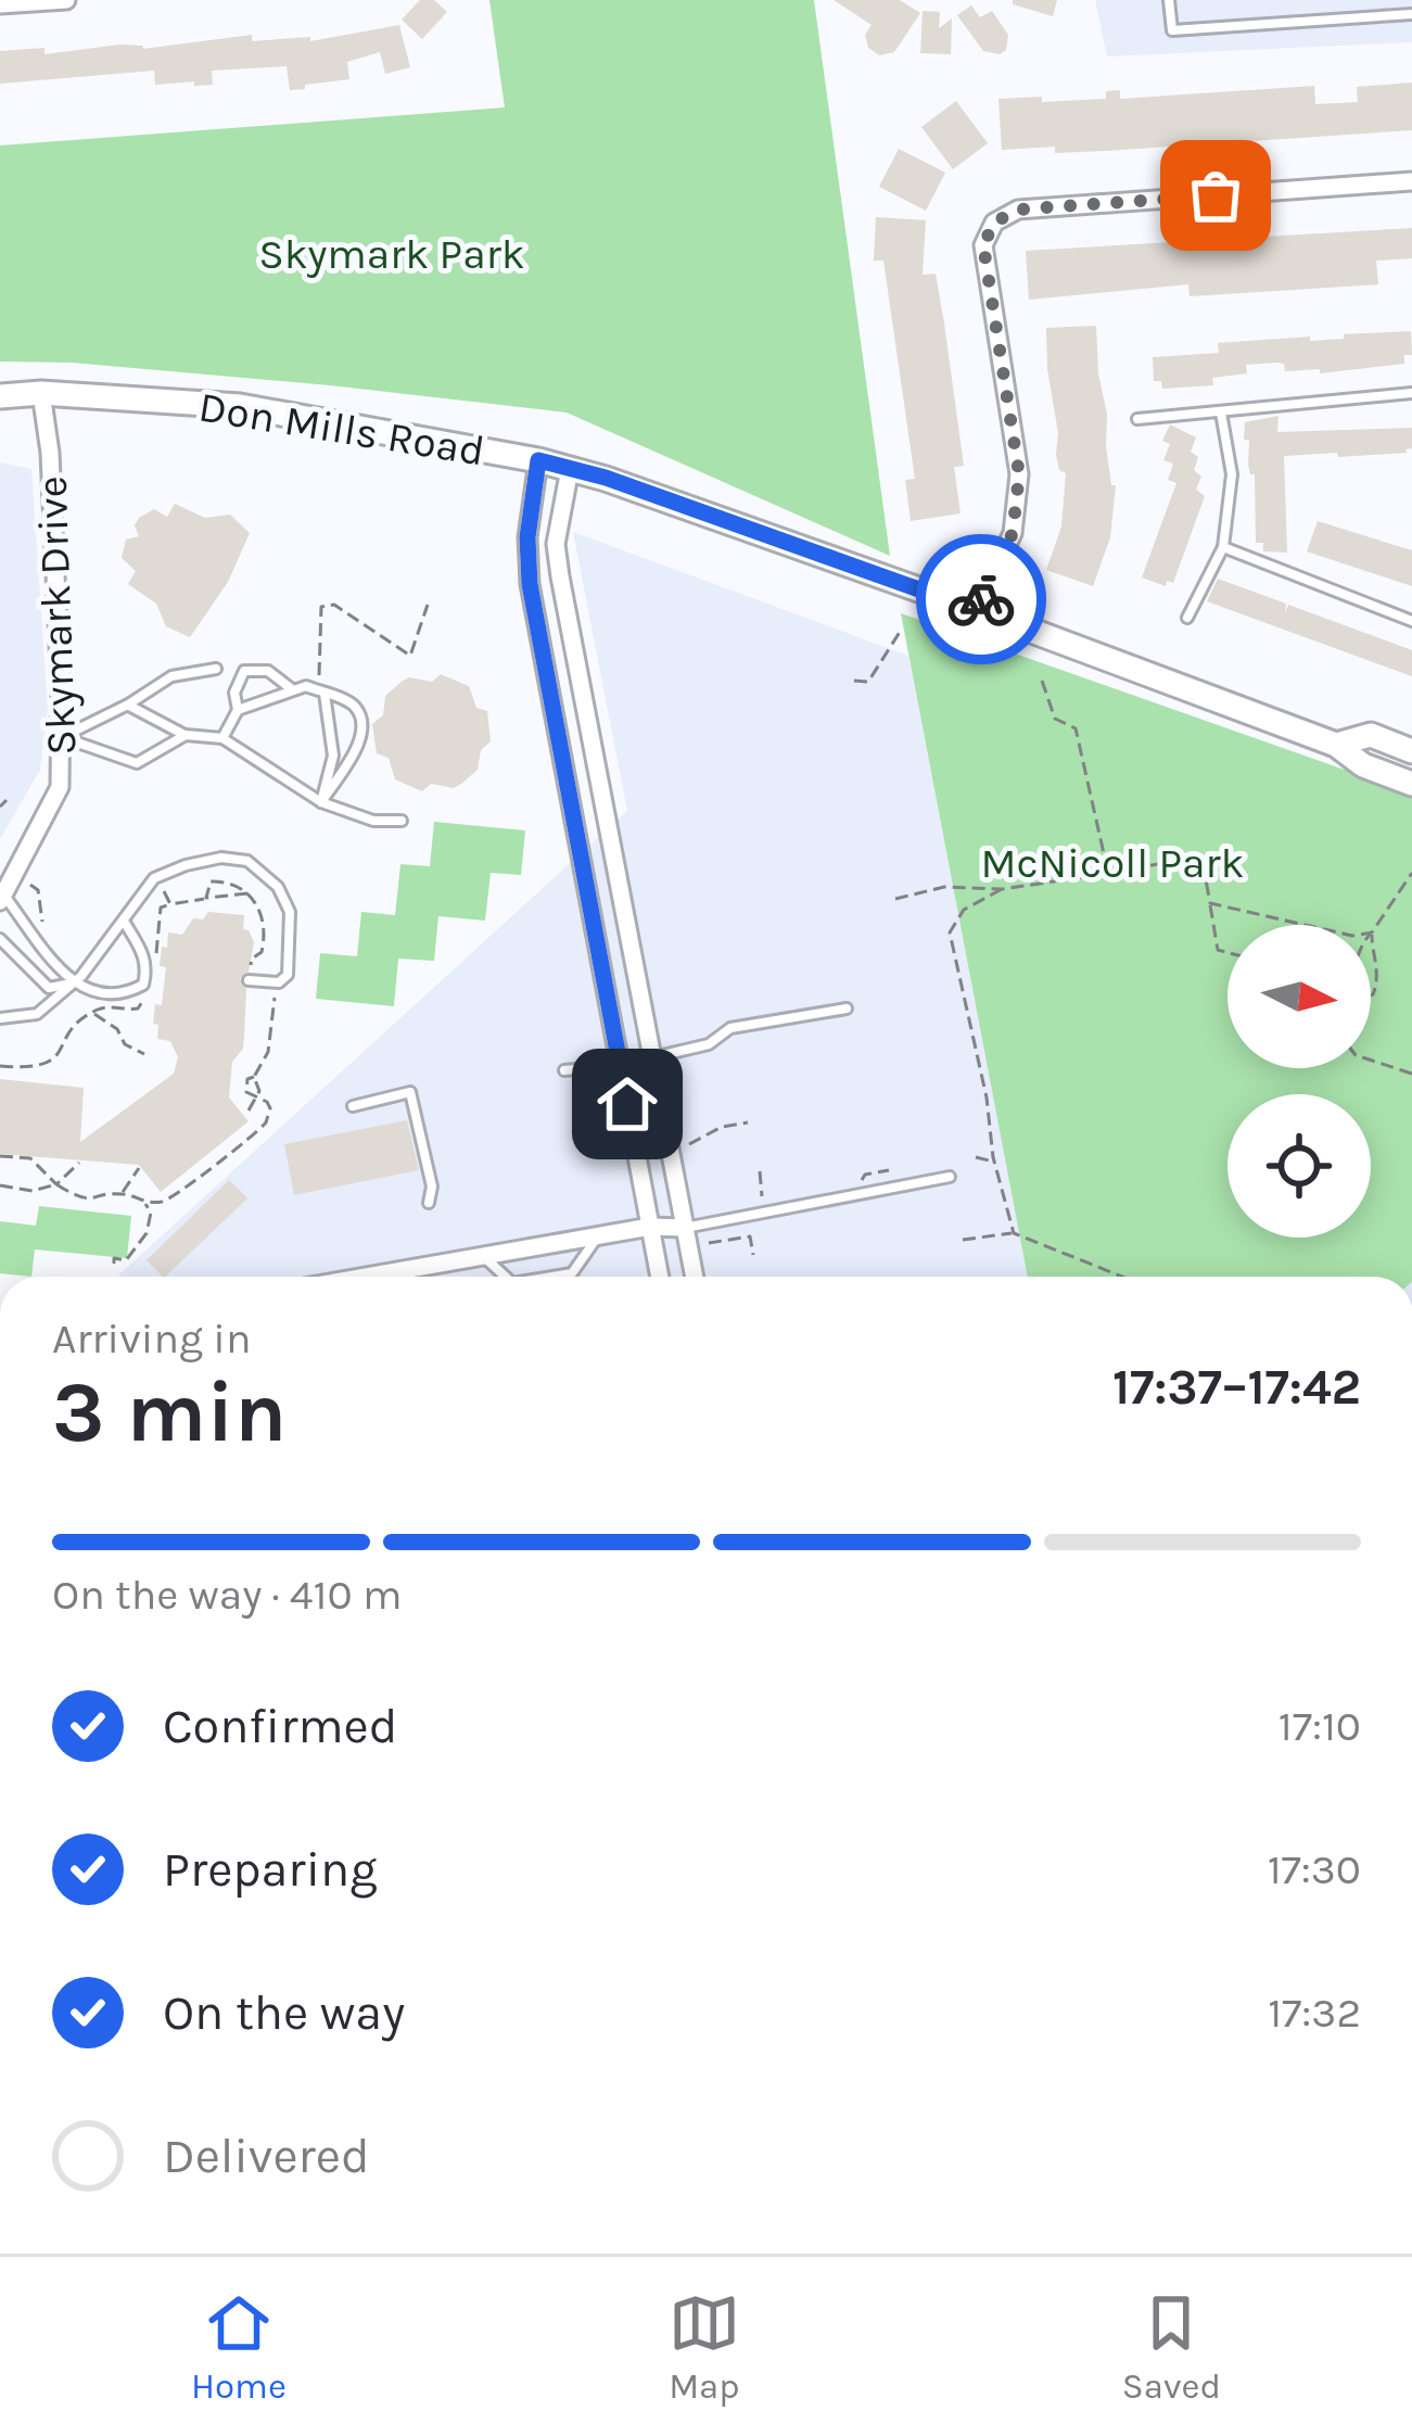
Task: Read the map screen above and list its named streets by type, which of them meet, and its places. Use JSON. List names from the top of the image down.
{
  "streets": {
    "main road": ["Don Mills Road"],
    "street": ["Skymark Drive"]
  },
  "crossings": [
    ["Don Mills Road", "Skymark Drive"]
  ],
  "parks": ["Skymark Park", "McNicoll Park"],
  "north": "right",
  "page": {
    "heading": ["3 min", "Arriving in", "17:37–17:42"],
    "bar": "On the way · 410 m",
    "list": [
      ["Confirmed", "17:10"],
      ["Preparing", "17:30"],
      ["On the way", "17:32"],
      "Delivered"
    ],
    "tabs": ["Home", "Map", "Saved"]
  }
}
